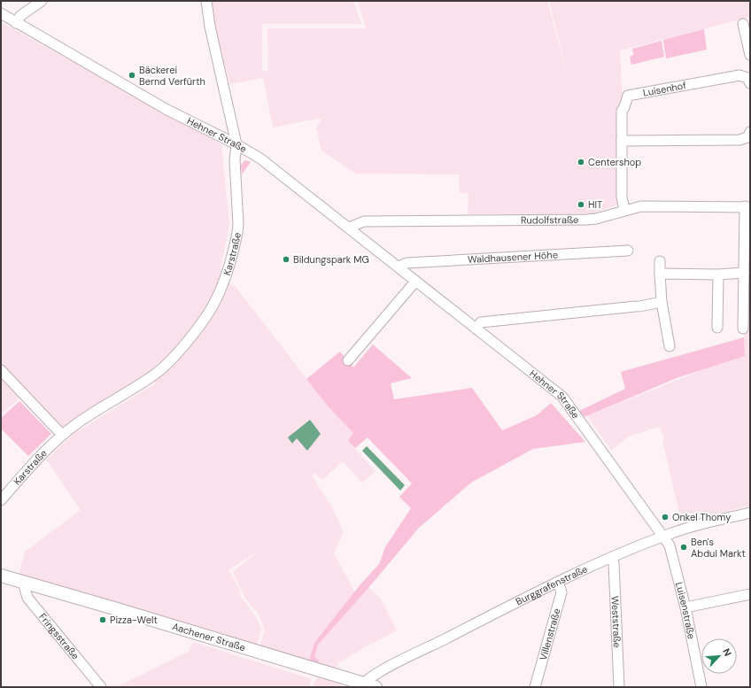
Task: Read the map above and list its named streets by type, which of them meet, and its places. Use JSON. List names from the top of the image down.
{
  "streets": {
    "main road": ["Aachener Straße"],
    "street": [
      "Luisenhof",
      "Hehner Straße",
      "Rudolfstraße",
      "Karstraße",
      "Waldhausener Höhe",
      "Burggrafenstraße",
      "Luisenstraße",
      "Weststraße",
      "Villenstraße",
      "Fringsstraße"
    ]
  },
  "crossings": [
    ["Luisenhof", "Rudolfstraße"],
    ["Hehner Straße", "Rudolfstraße"],
    ["Hehner Straße", "Karstraße"],
    ["Hehner Straße", "Waldhausener Höhe"],
    ["Hehner Straße", "Burggrafenstraße"],
    ["Hehner Straße", "Luisenstraße"],
    ["Burggrafenstraße", "Luisenstraße"],
    ["Burggrafenstraße", "Weststraße"],
    ["Burggrafenstraße", "Villenstraße"],
    ["Burggrafenstraße", "Aachener Straße"],
    ["Fringsstraße", "Aachener Straße"]
  ],
  "places": [
    "Bäckerei Bernd Verfürth",
    "Centershop",
    "HIT",
    "Bildungspark MG",
    "Onkel Thomy",
    "Ben's Abdul Markt",
    "Pizza-Welt"
  ],
  "north": "top right"
}
